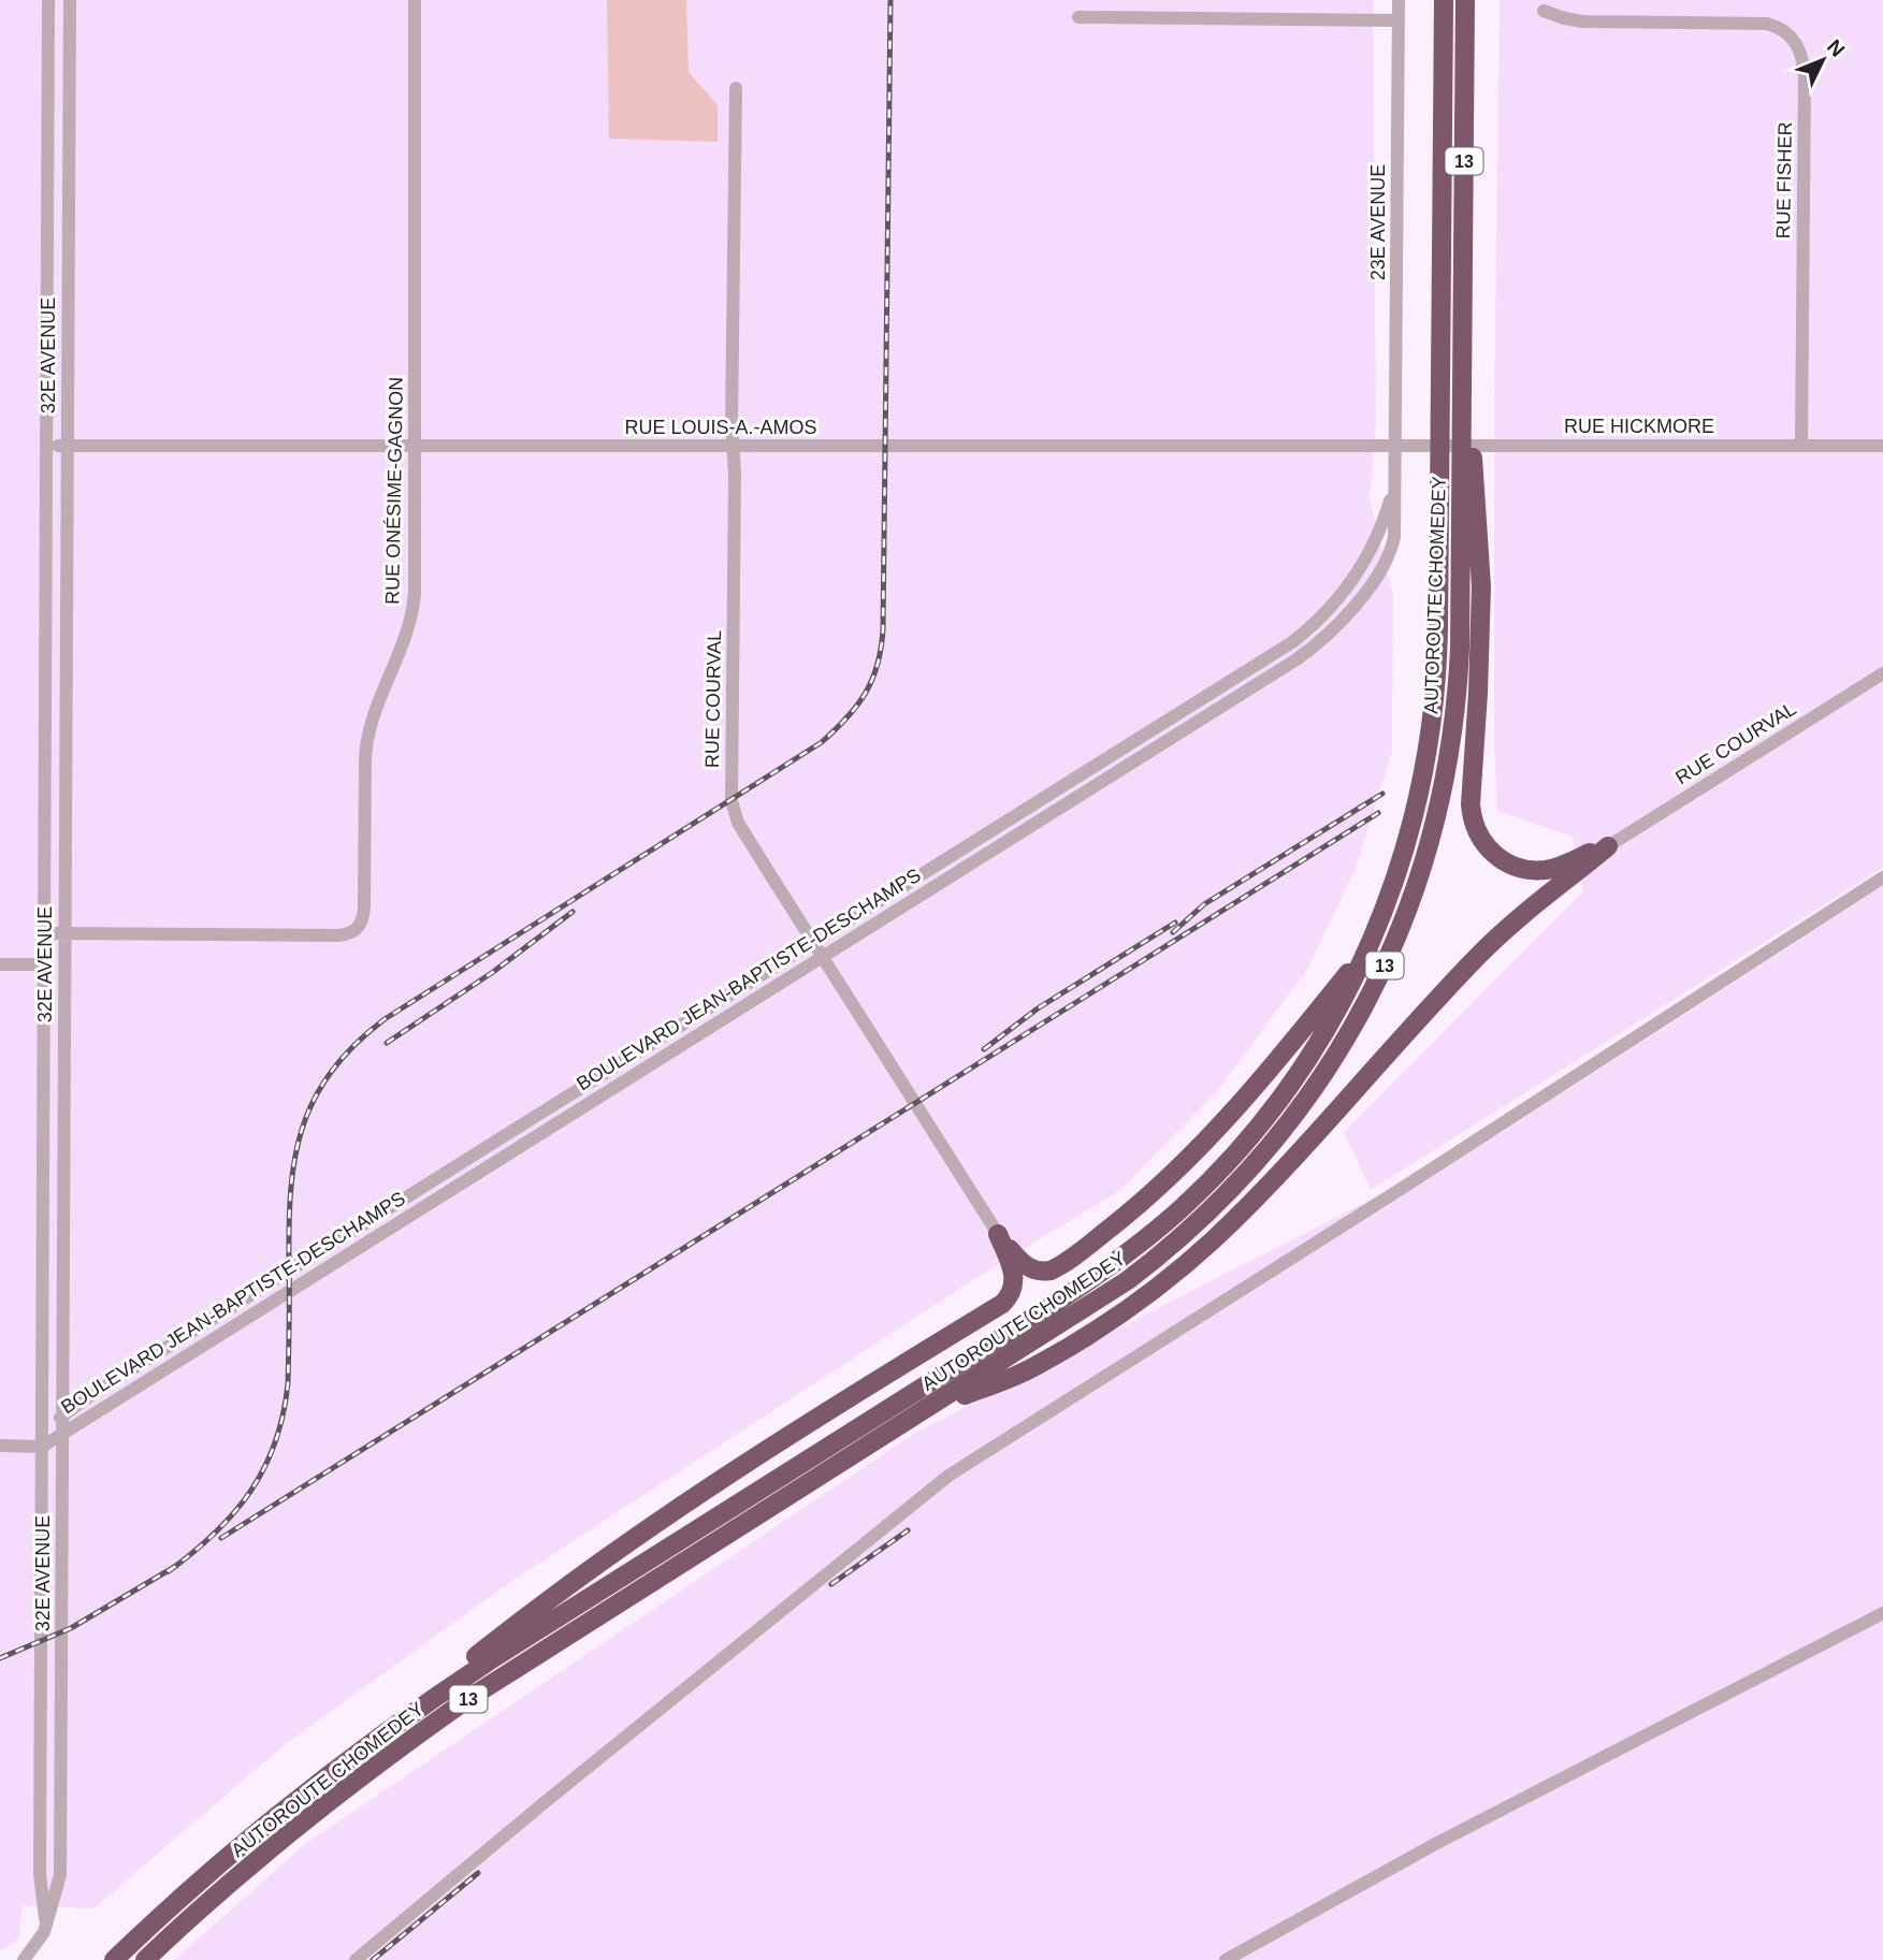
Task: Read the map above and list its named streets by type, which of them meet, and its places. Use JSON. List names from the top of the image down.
{
  "streets": {
    "highway": ["13", "AUTOROUTE CHOMEDEY"],
    "street": [
      "RUE FISHER",
      "23E AVENUE",
      "32E AVENUE",
      "RUE HICKMORE",
      "RUE LOUIS-A.-AMOS",
      "RUE ONÉSIME-GAGNON",
      "RUE COURVAL",
      "BOULEVARD JEAN-BAPTISTE-DESCHAMPS"
    ]
  },
  "crossings": [
    ["RUE FISHER", "RUE HICKMORE"],
    ["23E AVENUE", "RUE HICKMORE"],
    ["23E AVENUE", "RUE LOUIS-A.-AMOS"],
    ["23E AVENUE", "BOULEVARD JEAN-BAPTISTE-DESCHAMPS"],
    ["32E AVENUE", "RUE LOUIS-A.-AMOS"],
    ["32E AVENUE", "RUE ONÉSIME-GAGNON"],
    ["32E AVENUE", "BOULEVARD JEAN-BAPTISTE-DESCHAMPS"],
    ["RUE HICKMORE", "RUE LOUIS-A.-AMOS"],
    ["RUE HICKMORE", "BOULEVARD JEAN-BAPTISTE-DESCHAMPS"],
    ["RUE LOUIS-A.-AMOS", "RUE ONÉSIME-GAGNON"],
    ["RUE LOUIS-A.-AMOS", "RUE COURVAL"],
    ["RUE LOUIS-A.-AMOS", "BOULEVARD JEAN-BAPTISTE-DESCHAMPS"],
    ["RUE COURVAL", "BOULEVARD JEAN-BAPTISTE-DESCHAMPS"]
  ],
  "north": "top right"
}
